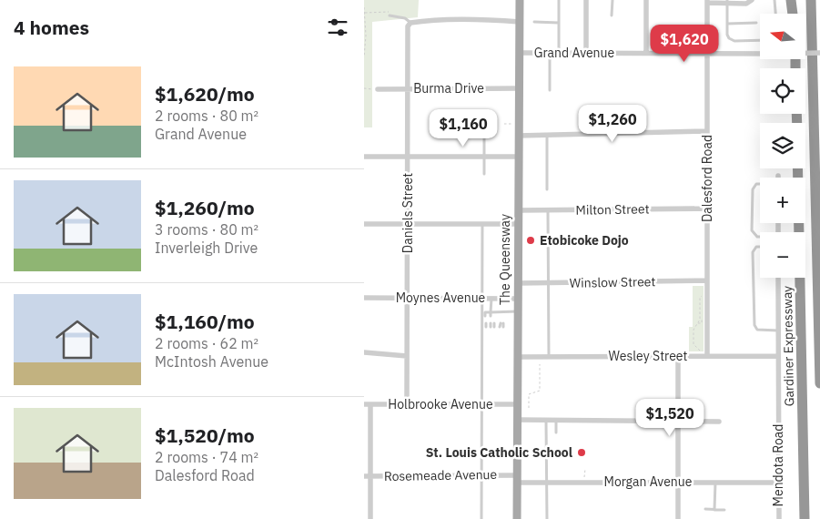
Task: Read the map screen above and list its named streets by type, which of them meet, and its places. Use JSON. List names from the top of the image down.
{
  "streets": {
    "highway": ["Gardiner Expressway"],
    "main road": ["The Queensway"],
    "street": [
      "Grand Avenue",
      "Burma Drive",
      "Dalesford Road",
      "Milton Street",
      "Daniels Street",
      "Winslow Street",
      "Moynes Avenue",
      "Wesley Street",
      "Holbrooke Avenue",
      "Mendota Road",
      "Rosemeade Avenue",
      "Morgan Avenue"
    ]
  },
  "crossings": [
    ["Grand Avenue", "Dalesford Road"],
    ["Grand Avenue", "The Queensway"],
    ["Burma Drive", "Daniels Street"],
    ["Burma Drive", "The Queensway"],
    ["Dalesford Road", "Milton Street"],
    ["Dalesford Road", "Winslow Street"],
    ["Dalesford Road", "Wesley Street"],
    ["Milton Street", "The Queensway"],
    ["Daniels Street", "Moynes Avenue"],
    ["Daniels Street", "Holbrooke Avenue"],
    ["The Queensway", "Winslow Street"],
    ["The Queensway", "Moynes Avenue"],
    ["The Queensway", "Wesley Street"],
    ["The Queensway", "Holbrooke Avenue"],
    ["The Queensway", "Rosemeade Avenue"],
    ["The Queensway", "Morgan Avenue"],
    ["Wesley Street", "Mendota Road"],
    ["Mendota Road", "Morgan Avenue"],
    ["Rosemeade Avenue", "Morgan Avenue"]
  ],
  "places": ["Etobicoke Dojo", "St. Louis Catholic School"],
  "north": "left",
  "page": {
    "heading": "4 homes",
    "map_buttons": ["+", "−"],
    "price": [
      "$1,620",
      "$1,260",
      "$1,160",
      "$1,520"
    ],
    "list": [
      {
        "name": "$1,620/mo",
        "note": "2 rooms · 80 m² · Grand Avenue"
      },
      {
        "name": "$1,260/mo",
        "note": "3 rooms · 80 m² · Inverleigh Drive"
      },
      {
        "name": "$1,160/mo",
        "note": "2 rooms · 62 m² · McIntosh Avenue"
      },
      {
        "name": "$1,520/mo",
        "note": "2 rooms · 74 m² · Dalesford Road"
      }
    ]
  }
}
